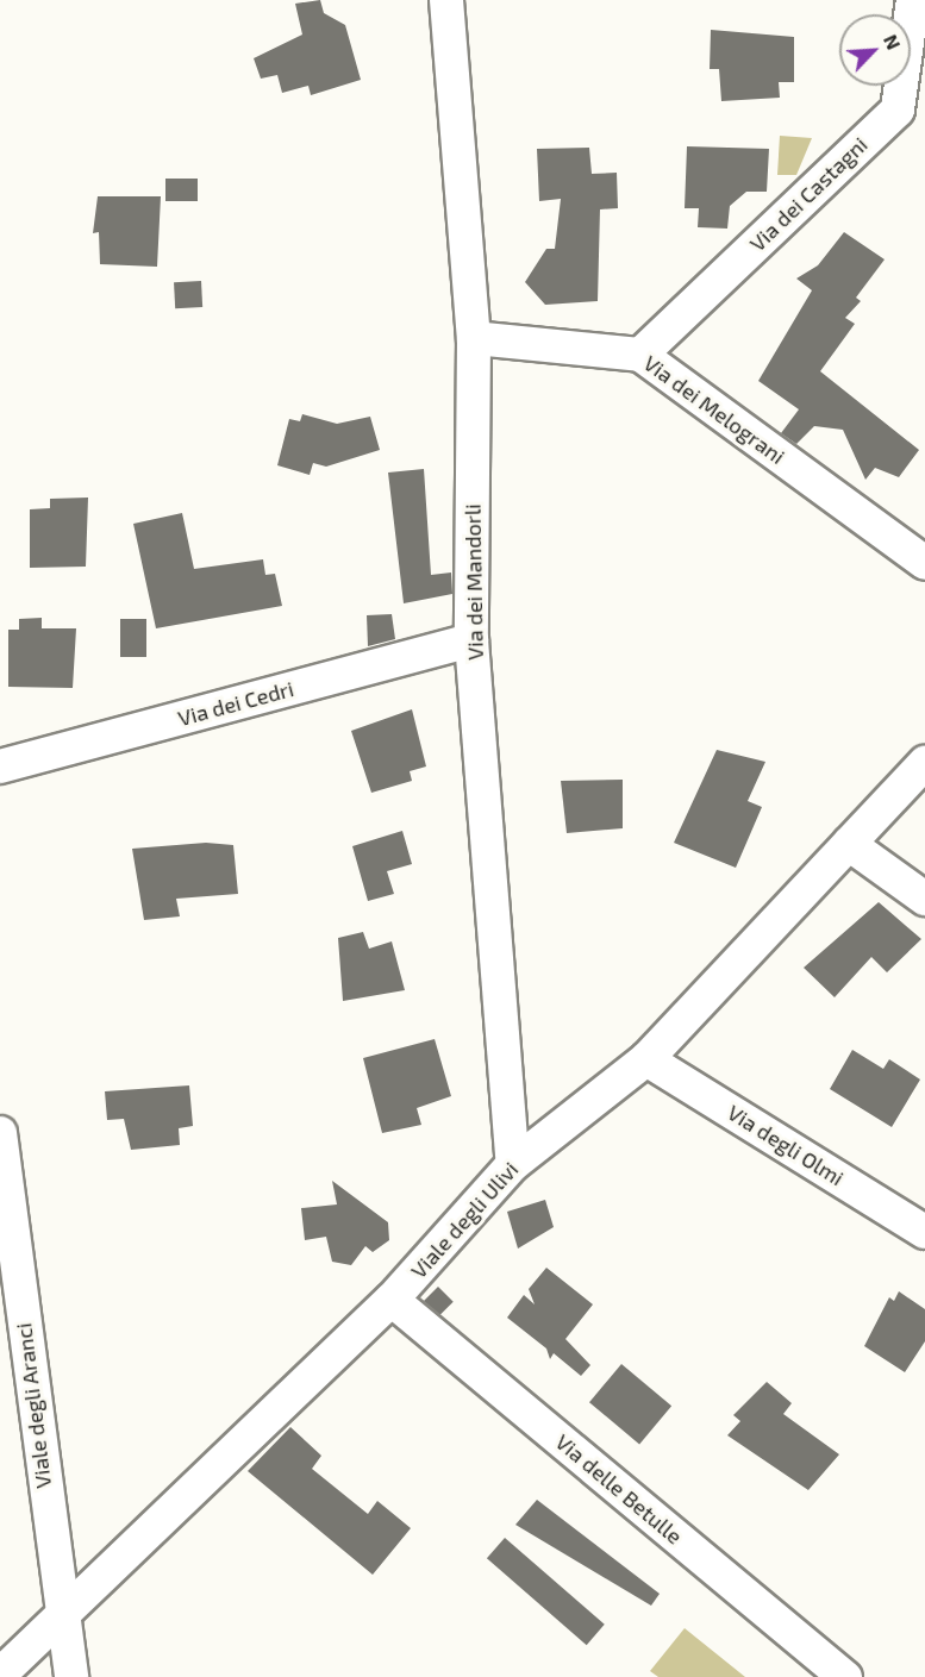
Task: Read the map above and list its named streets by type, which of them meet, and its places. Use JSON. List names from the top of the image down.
{
  "streets": {
    "street": [
      "Via dei Castagni",
      "Via dei Melograni",
      "Via dei Mandorli",
      "Via dei Cedri",
      "Via degli Olmi",
      "Viale degli Ulivi",
      "Viale degli Aranci",
      "Via delle Betulle"
    ]
  },
  "crossings": [
    ["Via dei Castagni", "Via dei Melograni"],
    ["Via dei Melograni", "Via dei Mandorli"],
    ["Via dei Mandorli", "Via dei Cedri"],
    ["Via dei Mandorli", "Viale degli Ulivi"],
    ["Via degli Olmi", "Viale degli Ulivi"],
    ["Viale degli Ulivi", "Viale degli Aranci"],
    ["Viale degli Ulivi", "Via delle Betulle"]
  ],
  "north": "top right"
}
